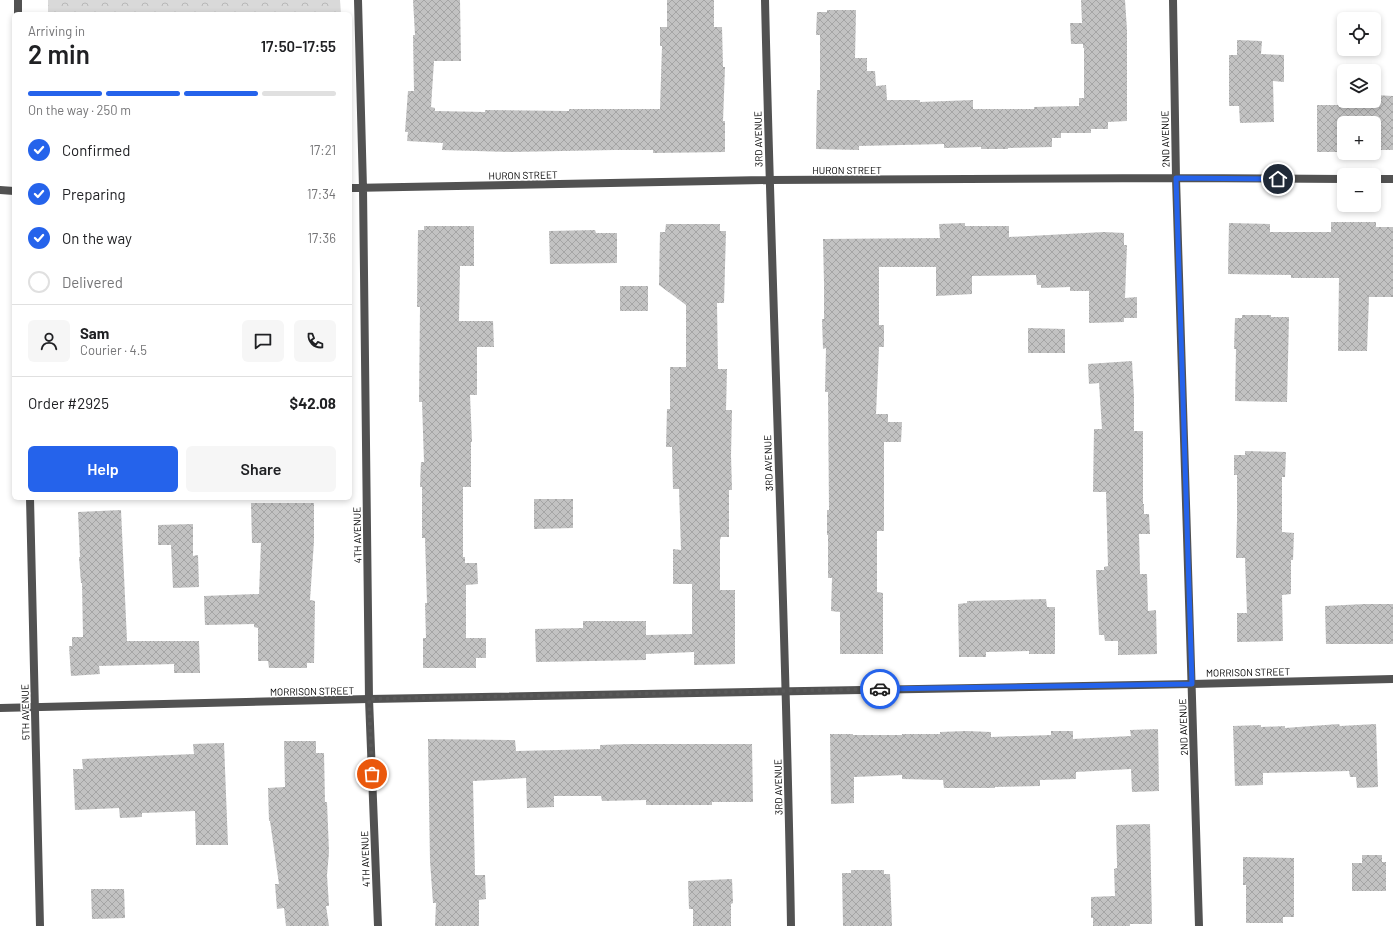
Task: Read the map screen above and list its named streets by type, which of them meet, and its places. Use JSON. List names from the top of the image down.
{
  "streets": {
    "street": [
      "3RD AVENUE",
      "2ND AVENUE",
      "HURON STREET",
      "4TH AVENUE",
      "MORRISON STREET",
      "5TH AVENUE"
    ]
  },
  "crossings": [
    ["3RD AVENUE", "HURON STREET"],
    ["3RD AVENUE", "MORRISON STREET"],
    ["2ND AVENUE", "HURON STREET"],
    ["2ND AVENUE", "MORRISON STREET"],
    ["HURON STREET", "4TH AVENUE"],
    ["4TH AVENUE", "MORRISON STREET"],
    ["MORRISON STREET", "5TH AVENUE"]
  ],
  "page": {
    "map_buttons": ["+", "−"],
    "heading": ["2 min", "Arriving in", "17:50–17:55"],
    "panel": [
      "Sam",
      "Courier · 4.5",
      "Order #2925",
      "$42.08"
    ],
    "bar": "On the way · 250 m",
    "list": [
      ["Confirmed", "17:21"],
      ["Preparing", "17:34"],
      ["On the way", "17:36"],
      "Delivered"
    ],
    "buttons": ["Help", "Share"]
  }
}
